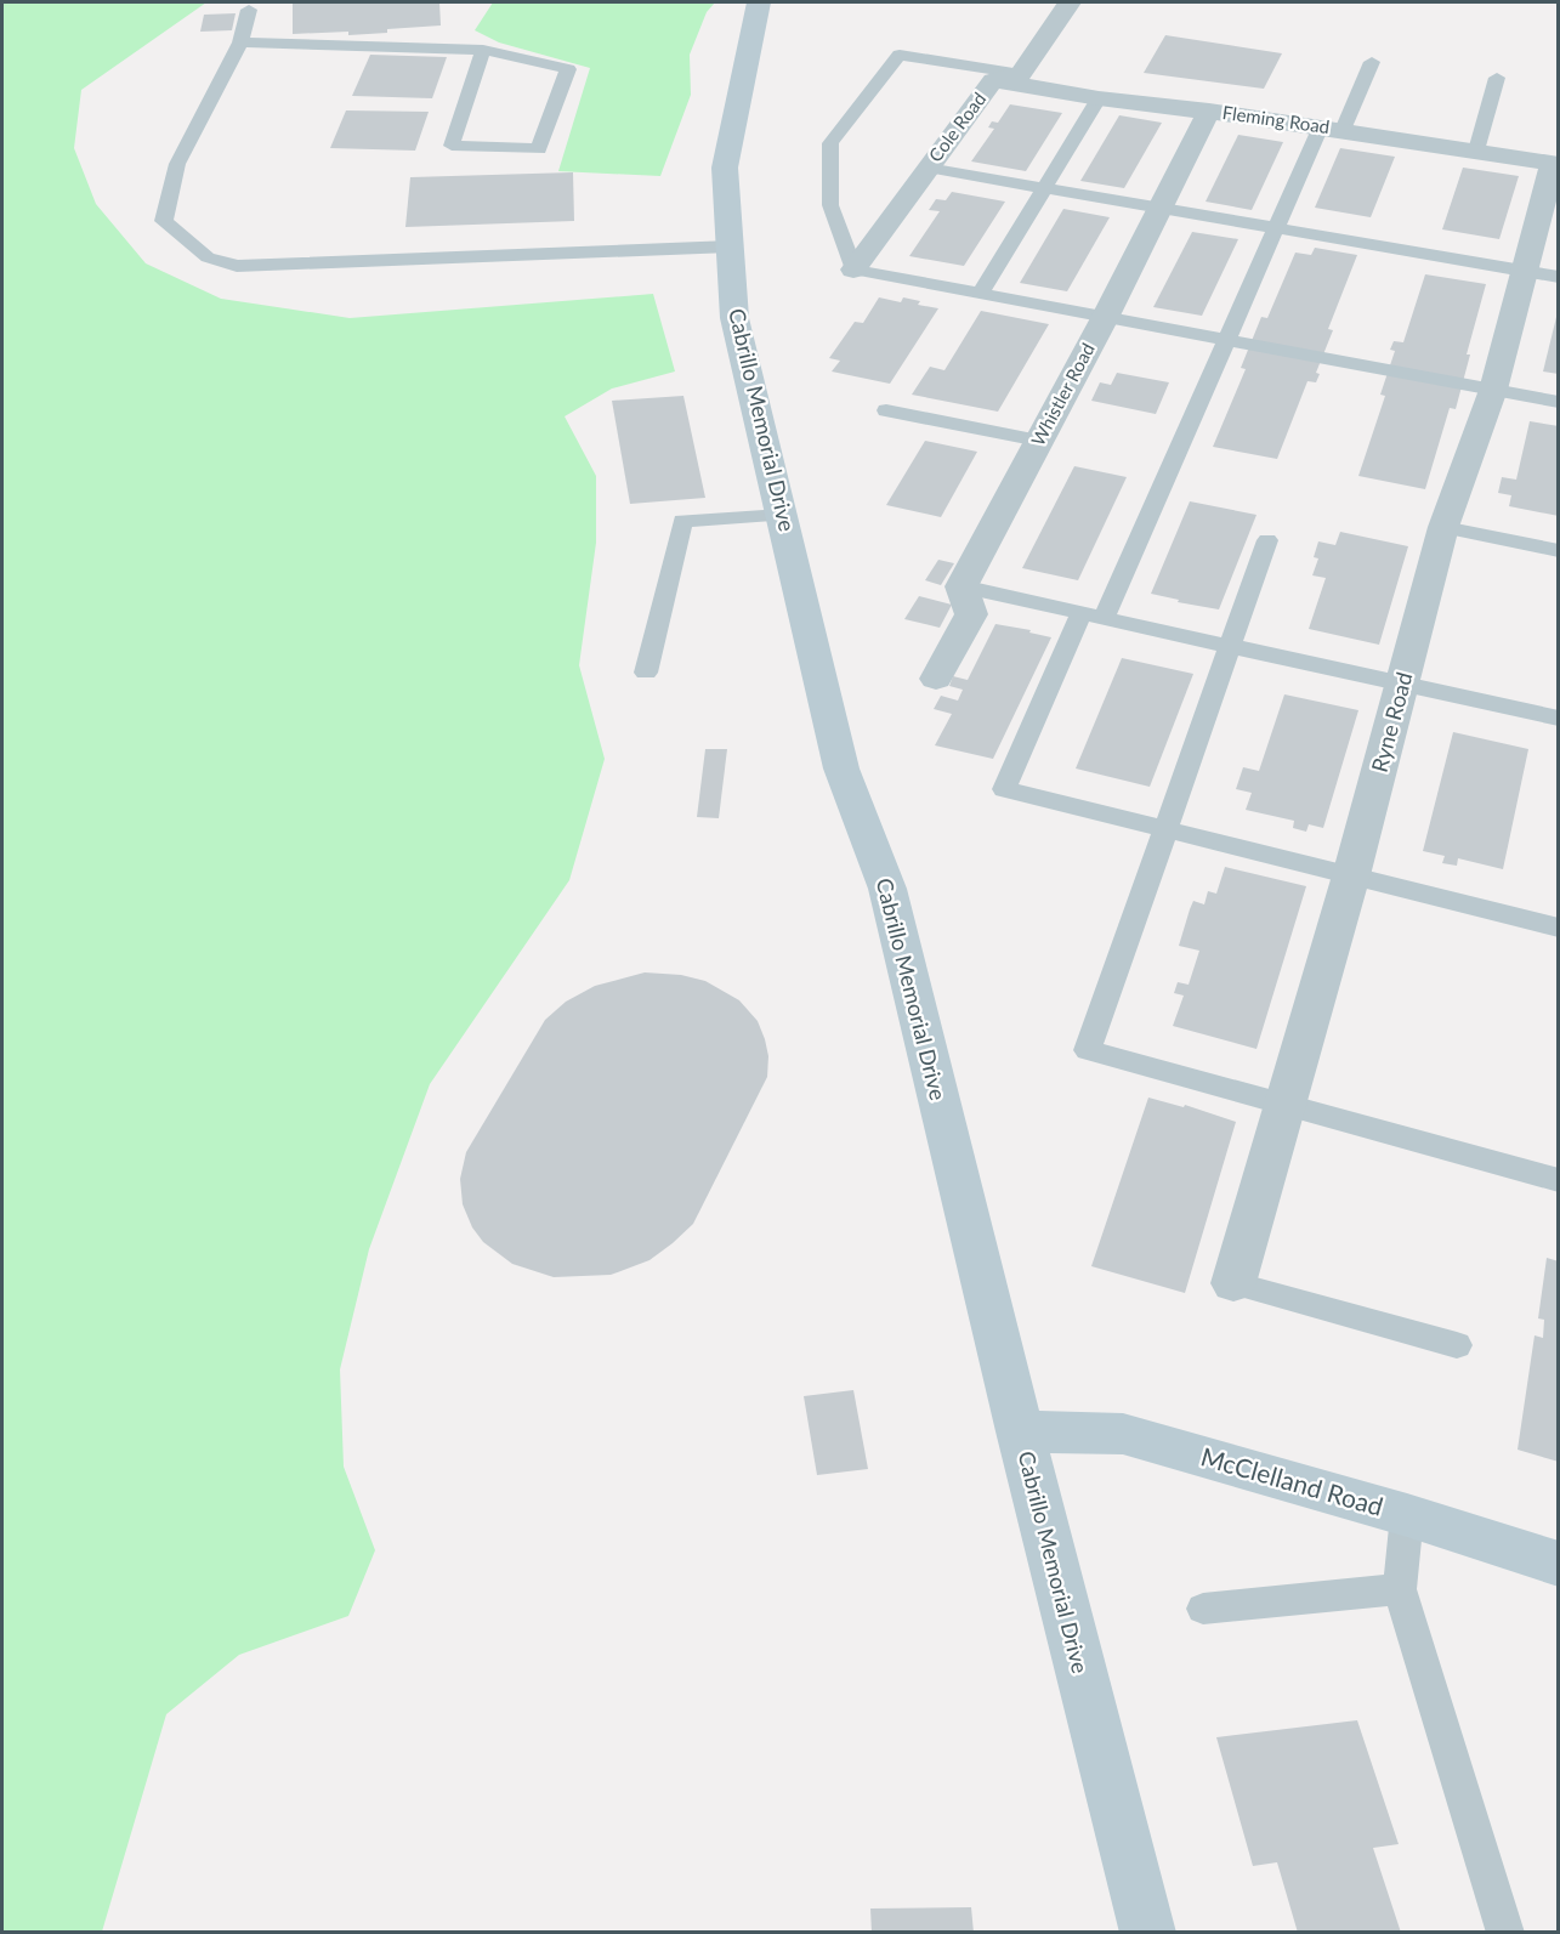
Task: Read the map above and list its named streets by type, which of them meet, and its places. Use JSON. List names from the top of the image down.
{
  "streets": {
    "main road": ["Cabrillo Memorial Drive", "McClelland Road"],
    "street": [
      "Fleming Road",
      "Cole Road",
      "Whistler Road",
      "Ryne Road"
    ]
  },
  "crossings": [
    ["Fleming Road", "Cole Road"],
    ["Fleming Road", "Whistler Road"],
    ["Fleming Road", "Ryne Road"],
    ["Cabrillo Memorial Drive", "McClelland Road"]
  ]
}
